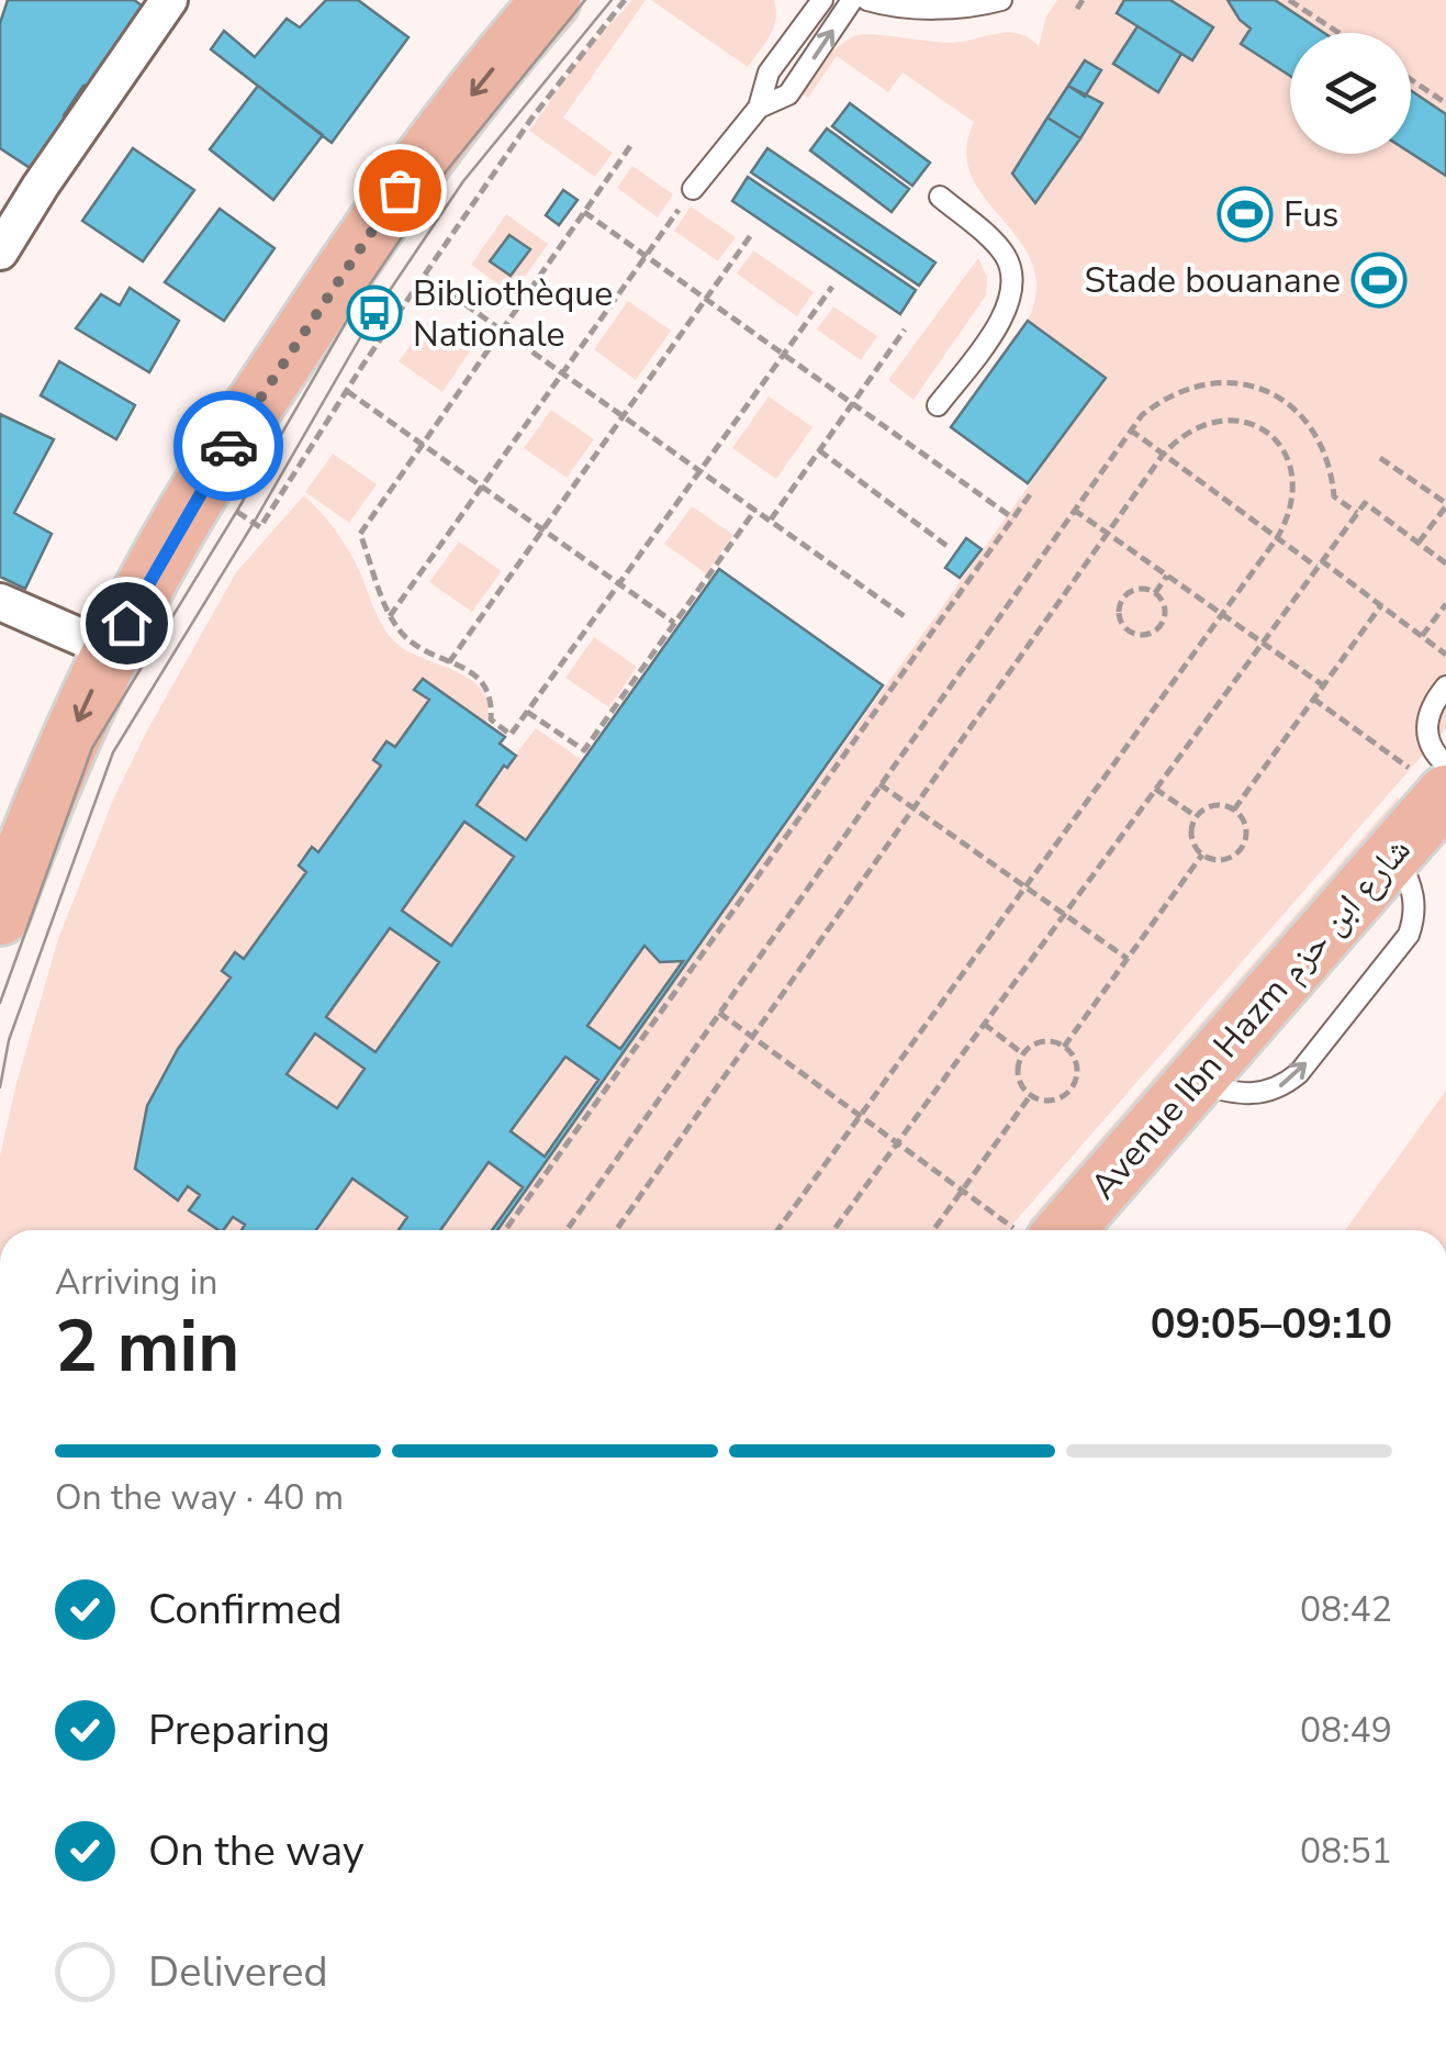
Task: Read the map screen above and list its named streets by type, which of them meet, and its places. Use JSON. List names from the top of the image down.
{
  "streets": {
    "main road": ["Avenue Ibn Hazm شارع ابن حزم"]
  },
  "one_way": ["Avenue Ibn Hazm شارع ابن حزم"],
  "places": {
    "sports": ["Fus", "Stade bouanane"],
    "bus stop": ["Bibliothèque Nationale"]
  },
  "page": {
    "heading": ["2 min", "Arriving in", "09:05–09:10"],
    "bar": "On the way · 40 m",
    "list": [
      ["Confirmed", "08:42"],
      ["Preparing", "08:49"],
      ["On the way", "08:51"],
      "Delivered"
    ]
  }
}
